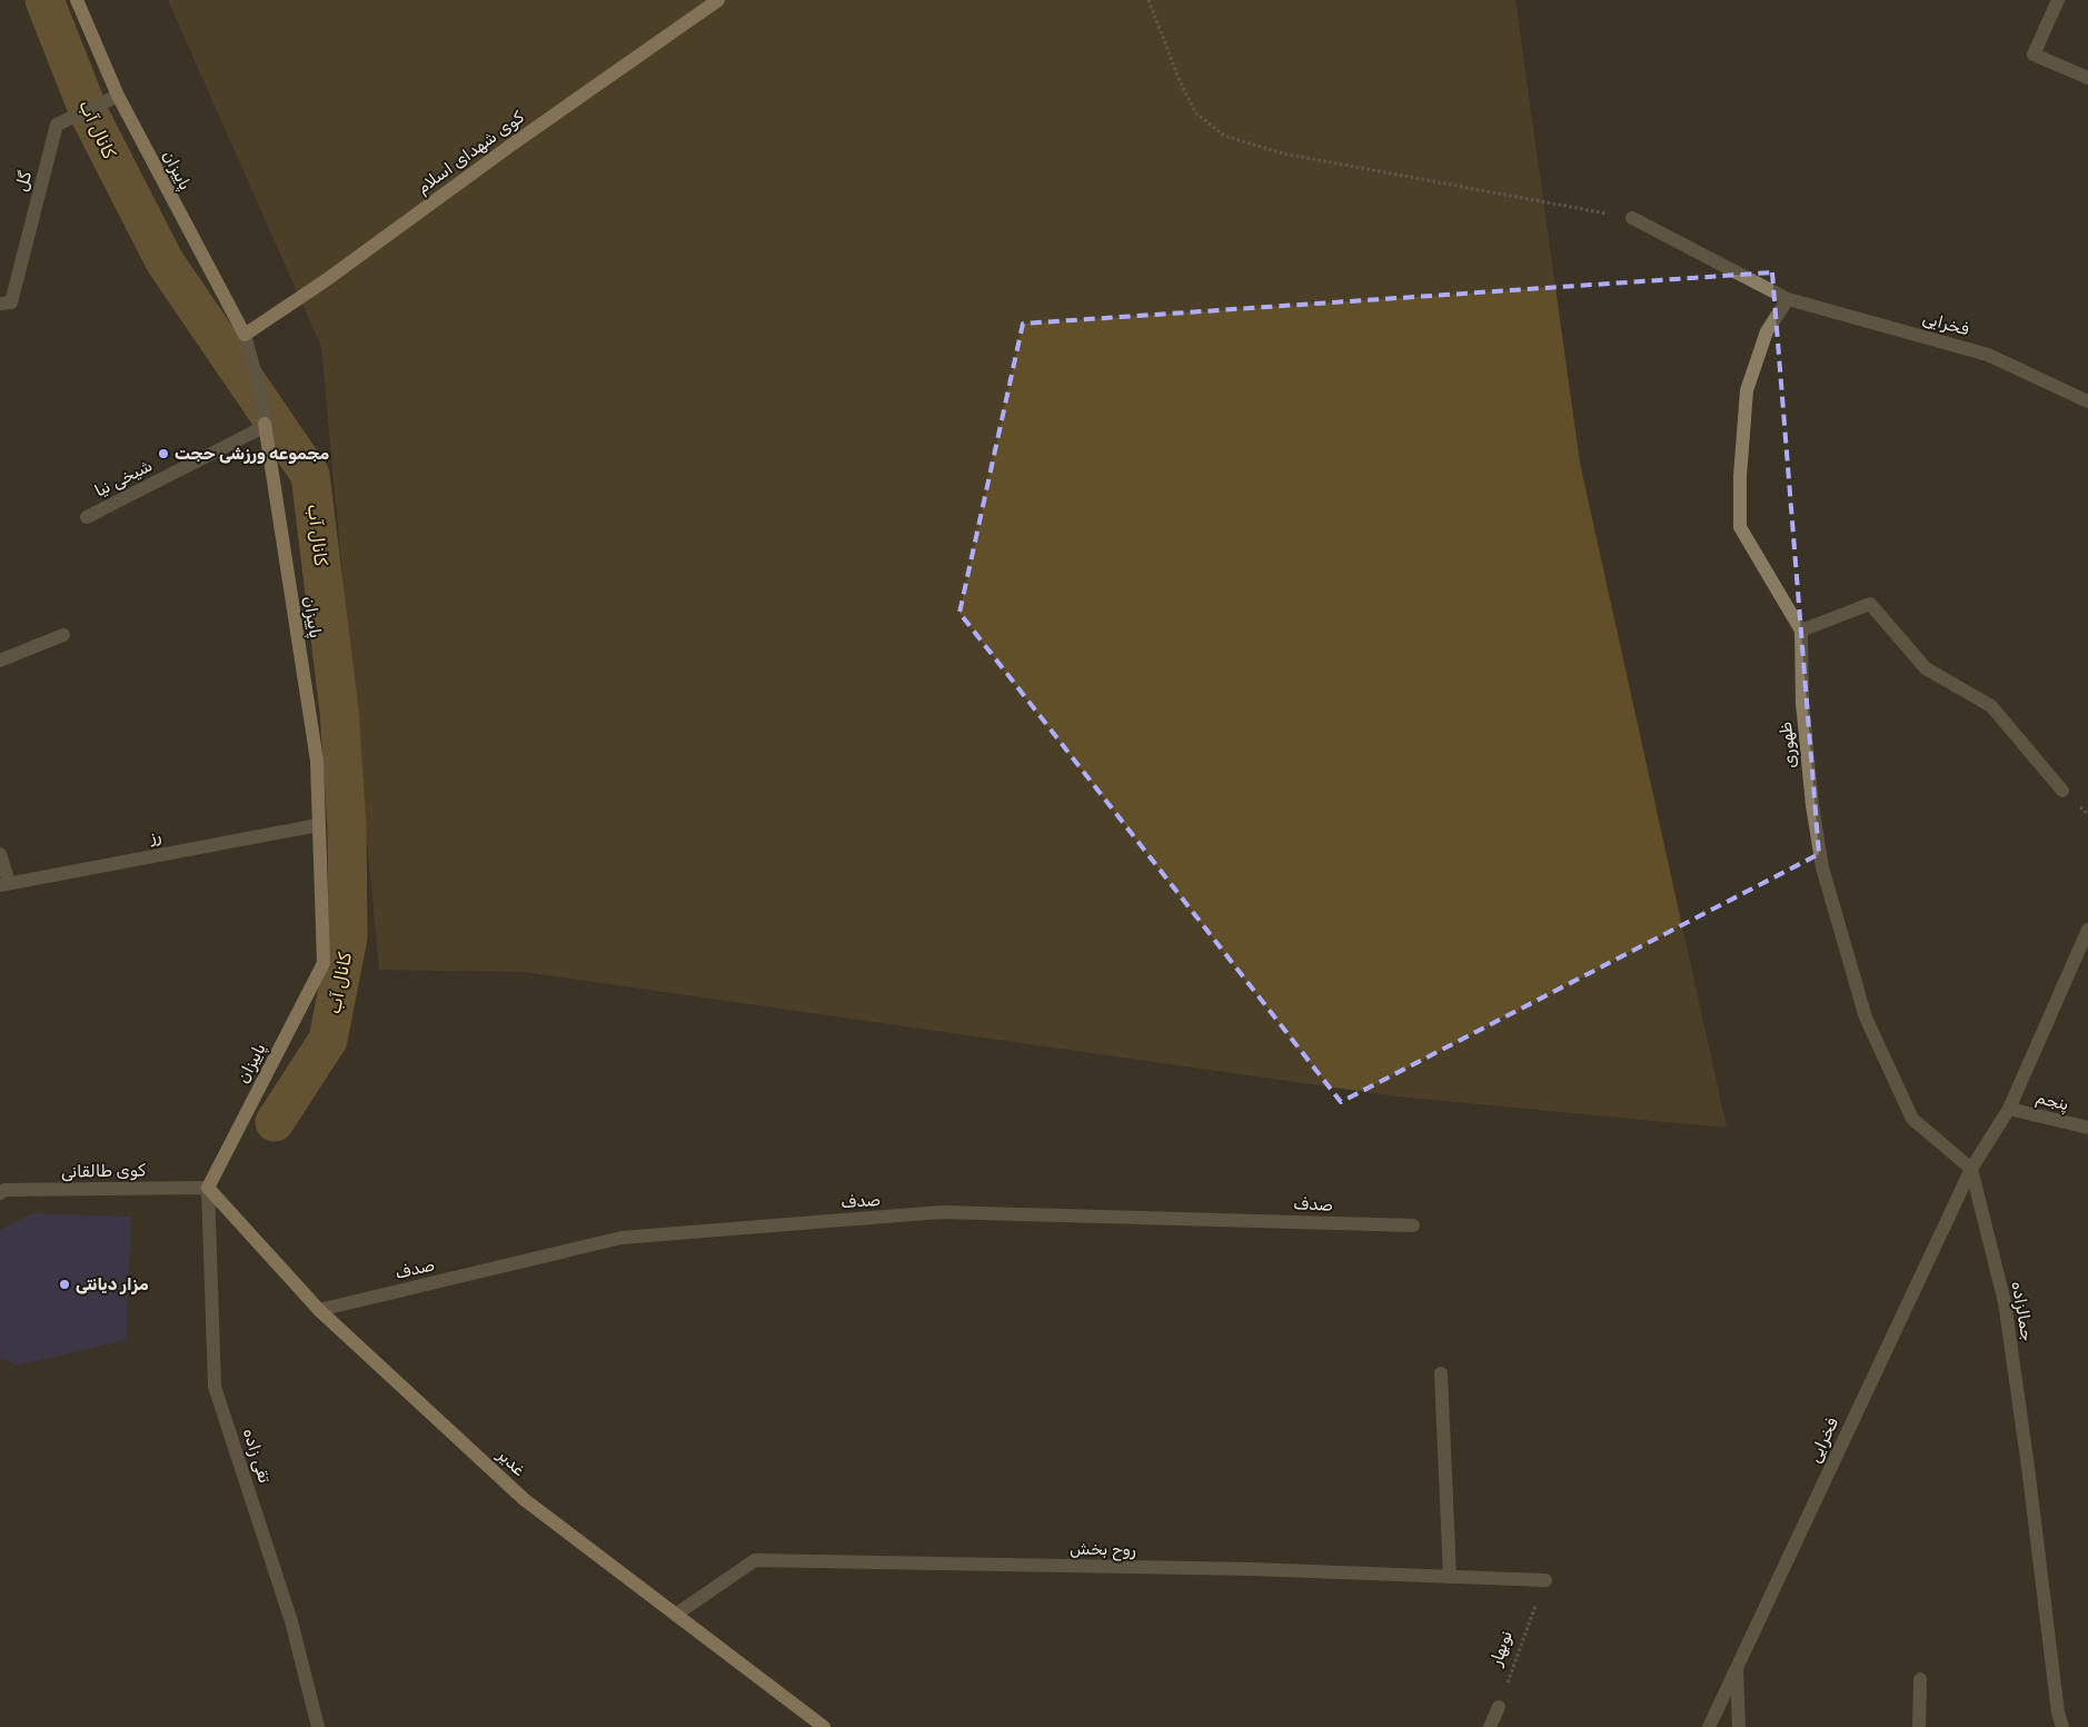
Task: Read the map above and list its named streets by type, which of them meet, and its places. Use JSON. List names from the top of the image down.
{
  "streets": {
    "main road": ["کوی شهدای اسلام", "پاییزان", "غدیر"],
    "street": [
      "گل",
      "فخرایی",
      "شیخی نیا",
      "ظهوری",
      "رز",
      "پنجم",
      "کوی طالقانی",
      "صدف",
      "جمالزاده",
      "تقی زاده",
      "روح بخش"
    ],
    "path": ["نوبهار"]
  },
  "crossings": [
    ["کوی شهدای اسلام", "پاییزان"],
    ["پاییزان", "گل"],
    ["پاییزان", "شیخی نیا"],
    ["پاییزان", "رز"],
    ["پاییزان", "کوی طالقانی"],
    ["پاییزان", "تقی زاده"],
    ["پاییزان", "غدیر"],
    ["فخرایی", "ظهوری"],
    ["فخرایی", "جمالزاده"],
    ["ظهوری", "جمالزاده"],
    ["کوی طالقانی", "تقی زاده"],
    ["کوی طالقانی", "غدیر"],
    ["صدف", "غدیر"],
    ["تقی زاده", "غدیر"],
    ["غدیر", "روح بخش"],
    ["روح بخش", "نوبهار"]
  ],
  "water": ["کانال آب"],
  "places": ["مجموعه ورزشی حجت", "مزار دیانتی"]
}
